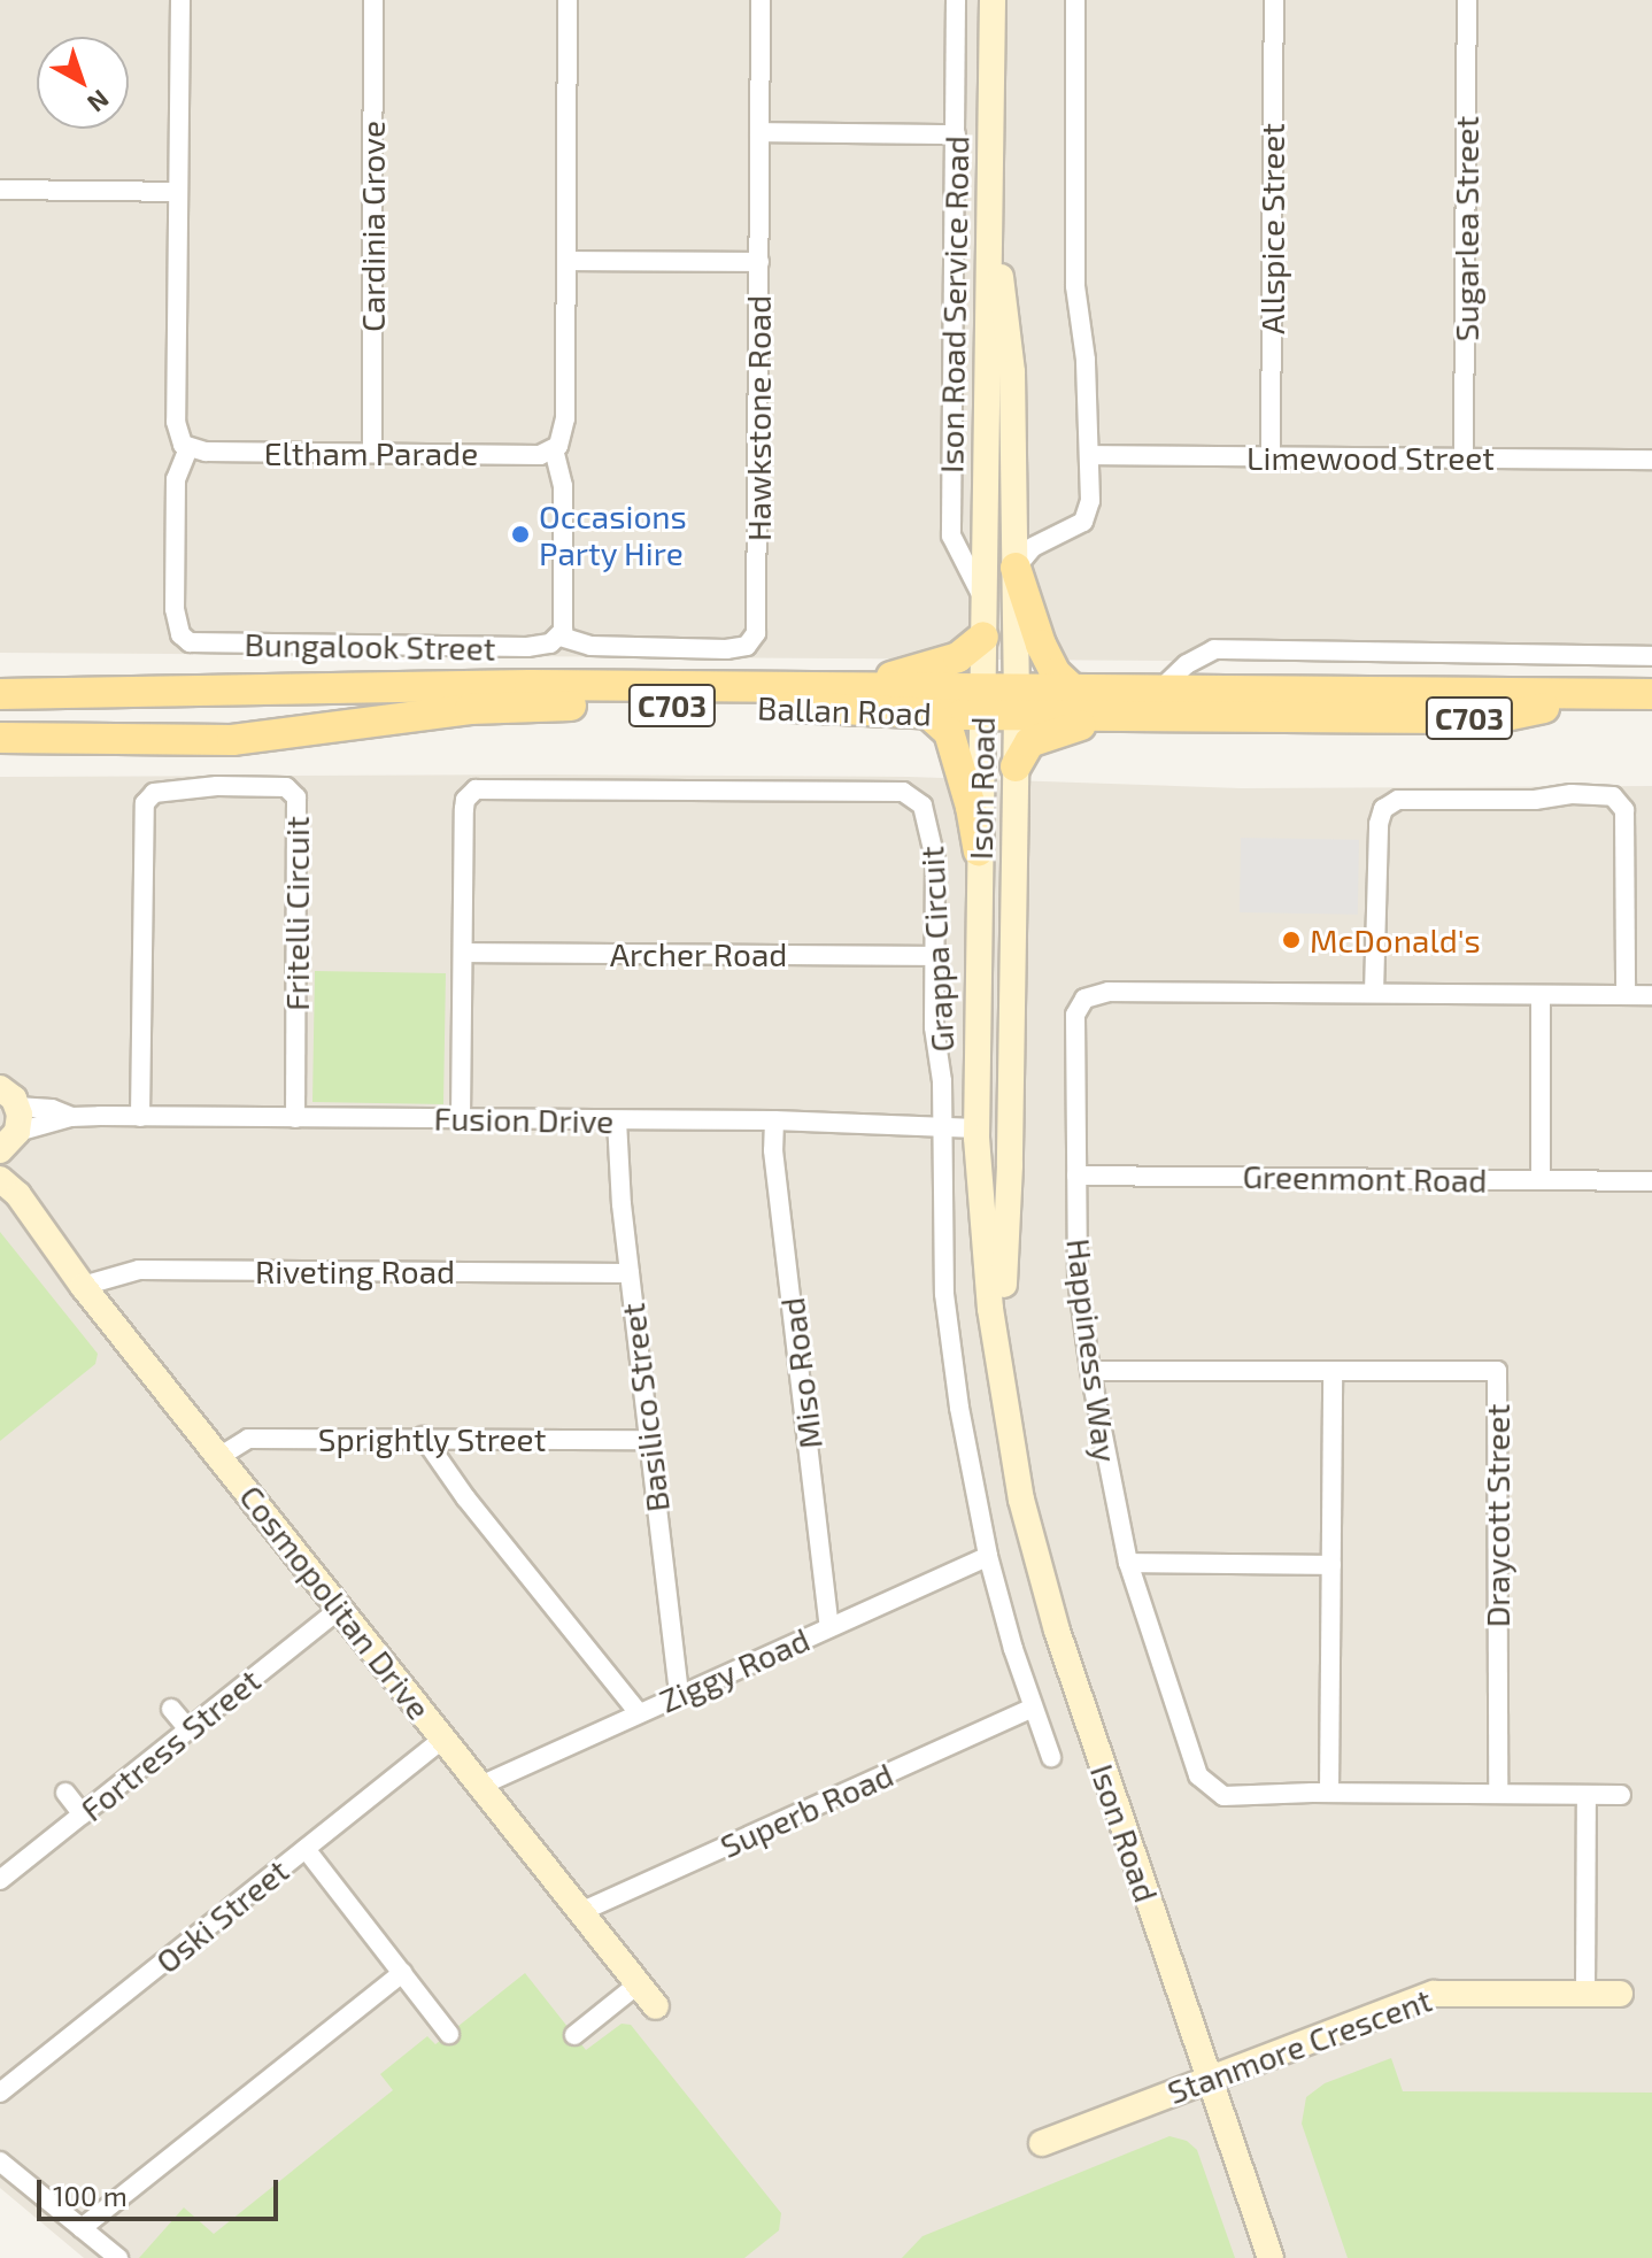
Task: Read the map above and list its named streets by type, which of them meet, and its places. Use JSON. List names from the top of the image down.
{
  "streets": {
    "main road": [
      "C703",
      "Ballan Road",
      "Ison Road",
      "Cosmopolitan Drive",
      "Stanmore Crescent"
    ],
    "street": [
      "Cardinia Grove",
      "Allspice Street",
      "Sugarlea Street",
      "Ison Road Service Road",
      "Hawkstone Road",
      "Eltham Parade",
      "Limewood Street",
      "Bungalook Street",
      "Fritelli Circuit",
      "Grappa Circuit",
      "Archer Road",
      "Fusion Drive",
      "Greenmont Road",
      "Riveting Road",
      "Happiness Way",
      "Miso Road",
      "Basilico Street",
      "Sprightly Street",
      "Draycott Street",
      "Ziggy Road",
      "Fortress Street",
      "Superb Road",
      "Oski Street"
    ]
  },
  "crossings": [
    ["Cardinia Grove", "Eltham Parade"],
    ["Allspice Street", "Limewood Street"],
    ["Sugarlea Street", "Limewood Street"],
    ["Ison Road Service Road", "Ison Road"],
    ["Hawkstone Road", "Bungalook Street"],
    ["Eltham Parade", "Bungalook Street"],
    ["Ballan Road", "Ison Road"],
    ["Ison Road", "Fusion Drive"],
    ["Ison Road", "Stanmore Crescent"],
    ["Fritelli Circuit", "Fusion Drive"],
    ["Grappa Circuit", "Archer Road"],
    ["Grappa Circuit", "Fusion Drive"],
    ["Grappa Circuit", "Ziggy Road"],
    ["Grappa Circuit", "Superb Road"],
    ["Fusion Drive", "Miso Road"],
    ["Fusion Drive", "Basilico Street"],
    ["Fusion Drive", "Cosmopolitan Drive"],
    ["Greenmont Road", "Happiness Way"],
    ["Riveting Road", "Basilico Street"],
    ["Riveting Road", "Cosmopolitan Drive"],
    ["Happiness Way", "Draycott Street"],
    ["Miso Road", "Ziggy Road"],
    ["Basilico Street", "Sprightly Street"],
    ["Basilico Street", "Ziggy Road"],
    ["Sprightly Street", "Cosmopolitan Drive"],
    ["Cosmopolitan Drive", "Ziggy Road"],
    ["Cosmopolitan Drive", "Fortress Street"],
    ["Cosmopolitan Drive", "Superb Road"],
    ["Cosmopolitan Drive", "Oski Street"]
  ],
  "places": ["Occasions Party Hire", "McDonald's"],
  "scale_bar": "100 m",
  "north": "bottom right"
}
